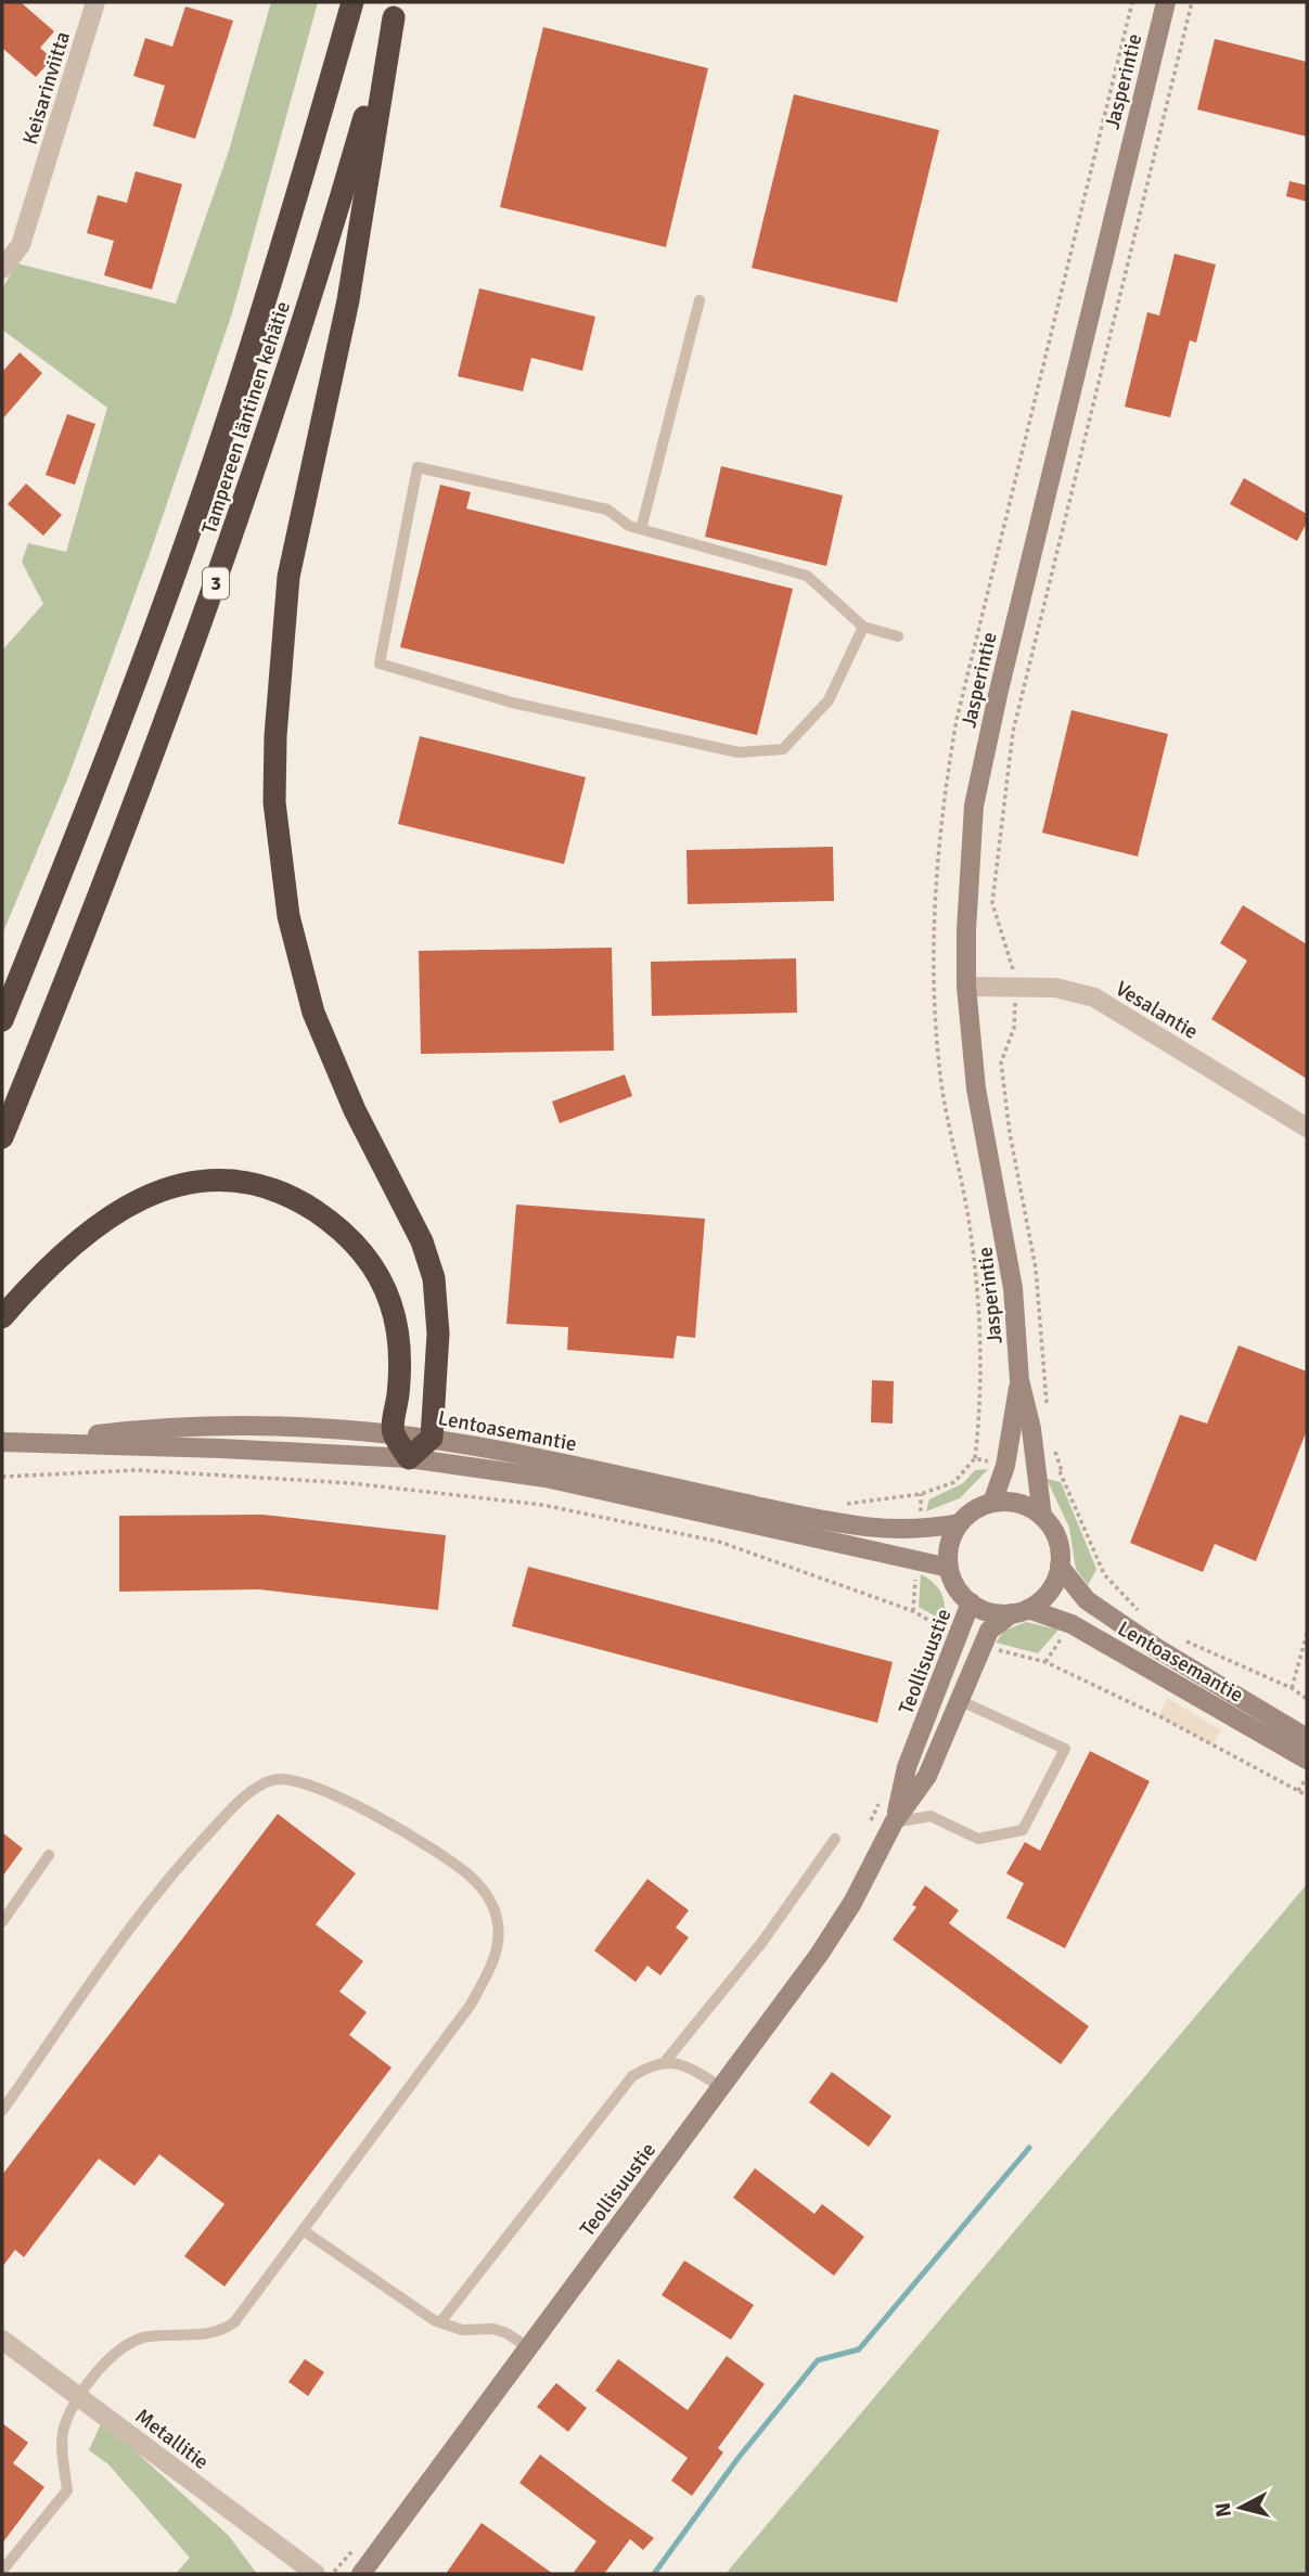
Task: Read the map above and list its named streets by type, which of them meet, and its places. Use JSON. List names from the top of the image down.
{
  "streets": {
    "highway": ["Tampereen läntinen kehätie", "3"],
    "main road": ["Jasperintie", "Lentoasemantie", "Teollisuustie"],
    "street": ["Keisarinviitta", "Vesalantie", "Metallitie"]
  },
  "crossings": [
    ["Jasperintie", "Vesalantie"],
    ["Jasperintie", "Lentoasemantie"],
    ["Jasperintie", "Teollisuustie"],
    ["Lentoasemantie", "Teollisuustie"]
  ],
  "north": "left"
}
